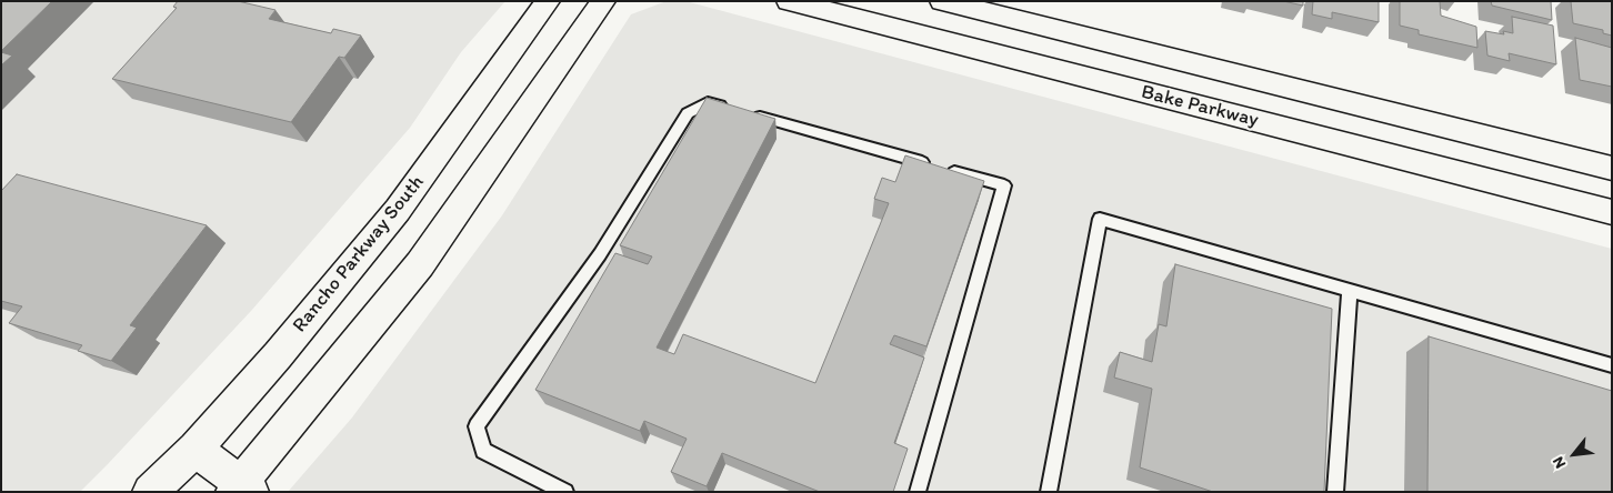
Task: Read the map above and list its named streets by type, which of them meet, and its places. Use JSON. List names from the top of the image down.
{
  "streets": {
    "main road": ["Bake Parkway", "Rancho Parkway South"]
  },
  "north": "bottom left"
}
